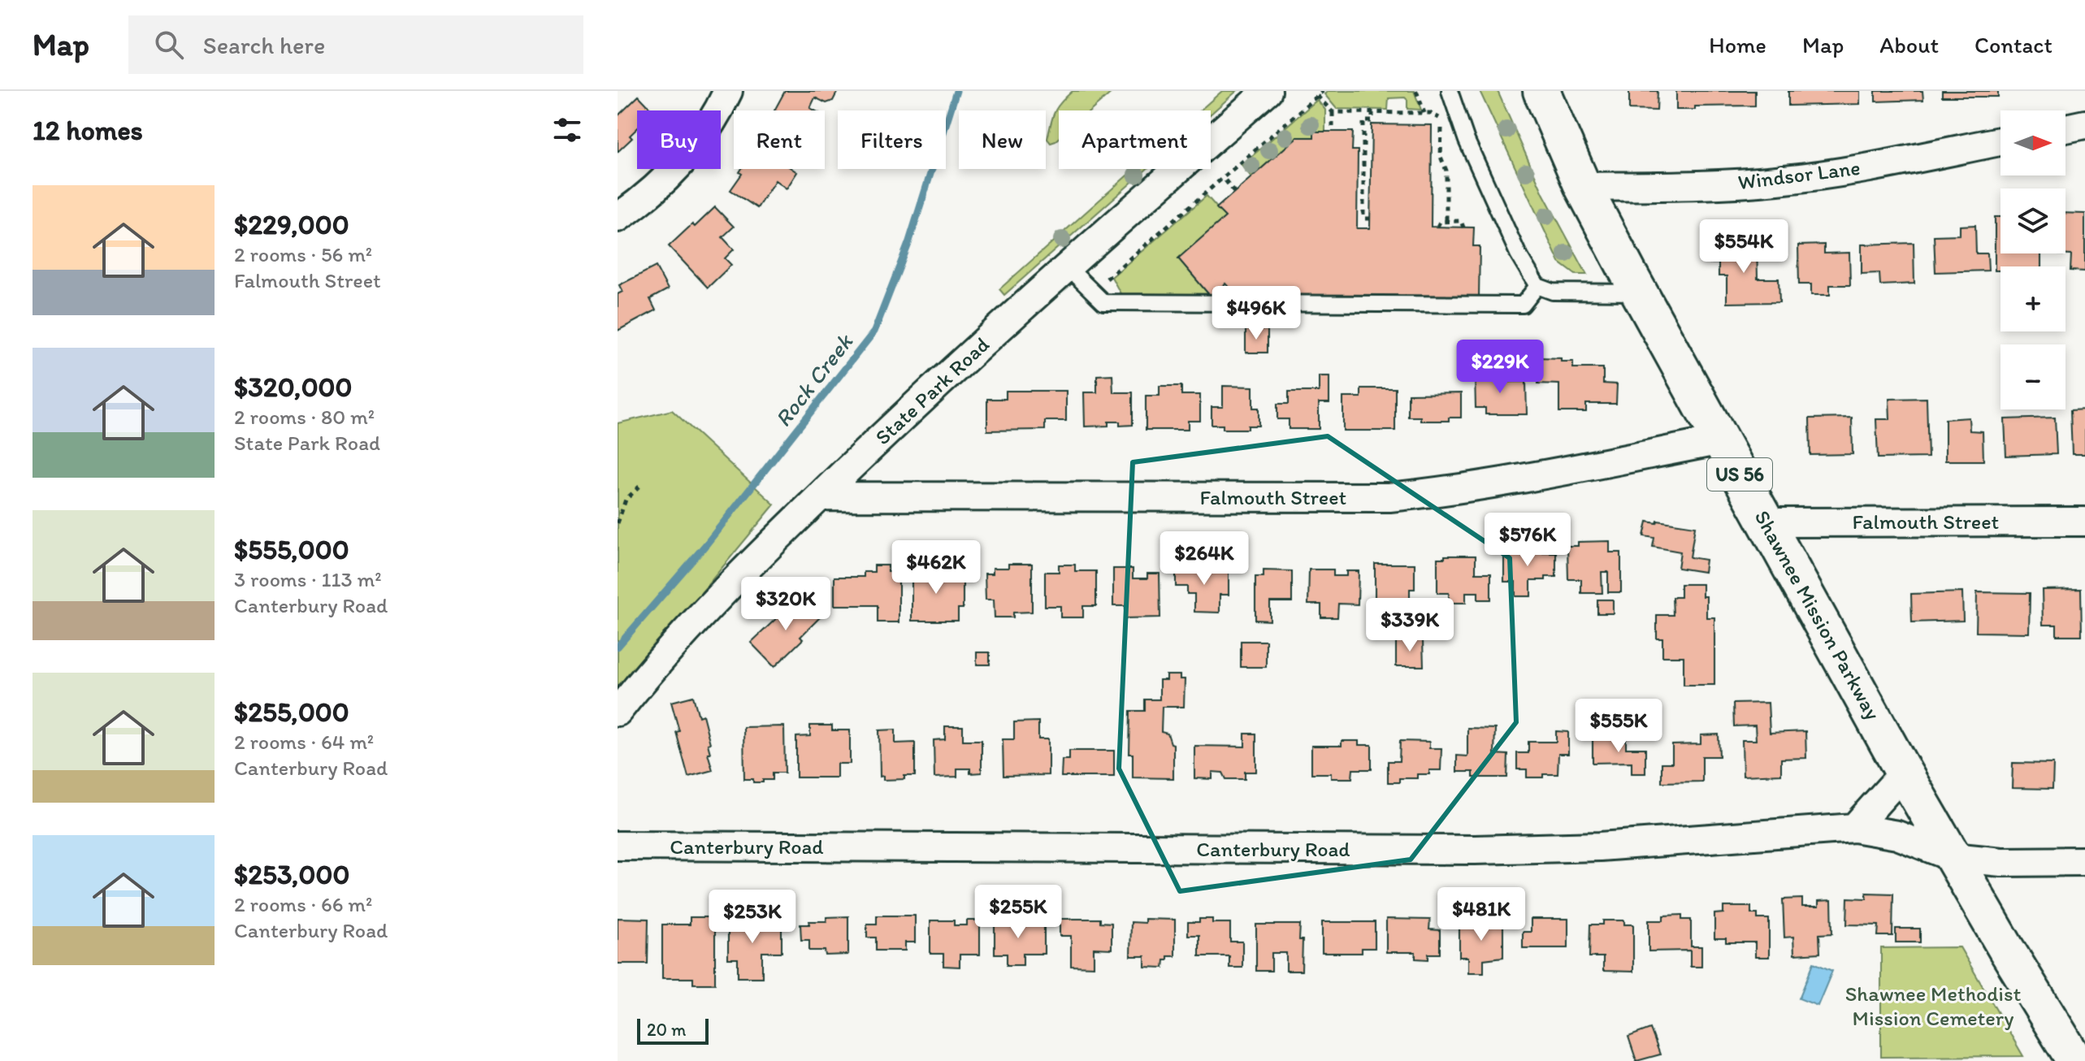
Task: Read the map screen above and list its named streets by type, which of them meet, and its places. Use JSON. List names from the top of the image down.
{
  "streets": {
    "highway": ["US 56", "Shawnee Mission Parkway"],
    "street": [
      "Windsor Lane",
      "State Park Road",
      "Falmouth Street",
      "Canterbury Road"
    ]
  },
  "crossings": [
    ["Windsor Lane", "Shawnee Mission Parkway"],
    ["State Park Road", "Falmouth Street"],
    ["Falmouth Street", "Shawnee Mission Parkway"],
    ["Shawnee Mission Parkway", "Canterbury Road"]
  ],
  "water": ["Rock Creek"],
  "parks": ["Shawnee Methodist Mission Cemetery"],
  "scale_bar": "20 m",
  "north": "right",
  "page": {
    "header": "Map",
    "search": "Search here",
    "nav": [
      "Home",
      "Map",
      "About",
      "Contact"
    ],
    "heading": "12 homes",
    "map_buttons": ["+", "−"],
    "chip": [
      "Buy",
      "Rent",
      "Filters",
      "New",
      "Apartment"
    ],
    "list": [
      {
        "name": "$229,000",
        "note": "2 rooms · 56 m² · Falmouth Street"
      },
      {
        "name": "$320,000",
        "note": "2 rooms · 80 m² · State Park Road"
      },
      {
        "name": "$555,000",
        "note": "3 rooms · 113 m² · Canterbury Road"
      },
      {
        "name": "$255,000",
        "note": "2 rooms · 64 m² · Canterbury Road"
      },
      {
        "name": "$253,000",
        "note": "2 rooms · 66 m² · Canterbury Road"
      }
    ],
    "price": [
      "$554K",
      "$496K",
      "$229K",
      "$576K",
      "$264K",
      "$462K",
      "$320K",
      "$339K",
      "$555K",
      "$255K",
      "$481K",
      "$253K"
    ],
    "scale": "20 m"
  }
}
